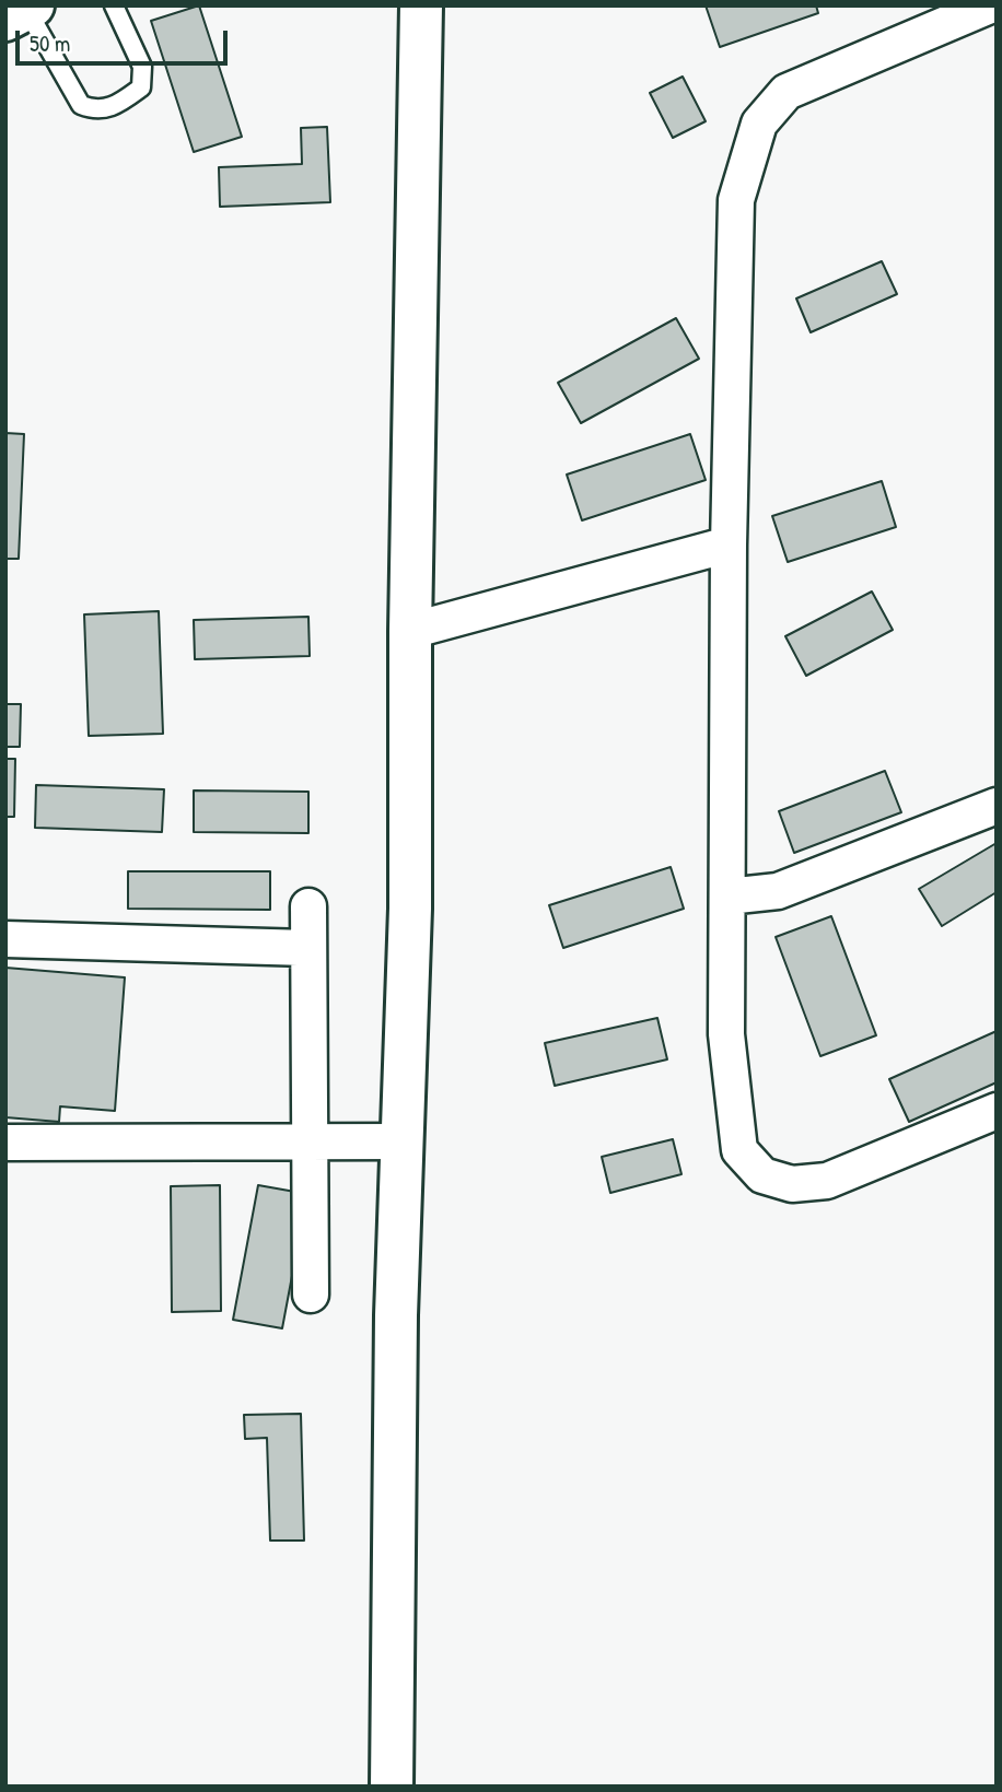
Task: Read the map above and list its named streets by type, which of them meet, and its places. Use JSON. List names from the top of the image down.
{
  "scale_bar": "50 m"
}
